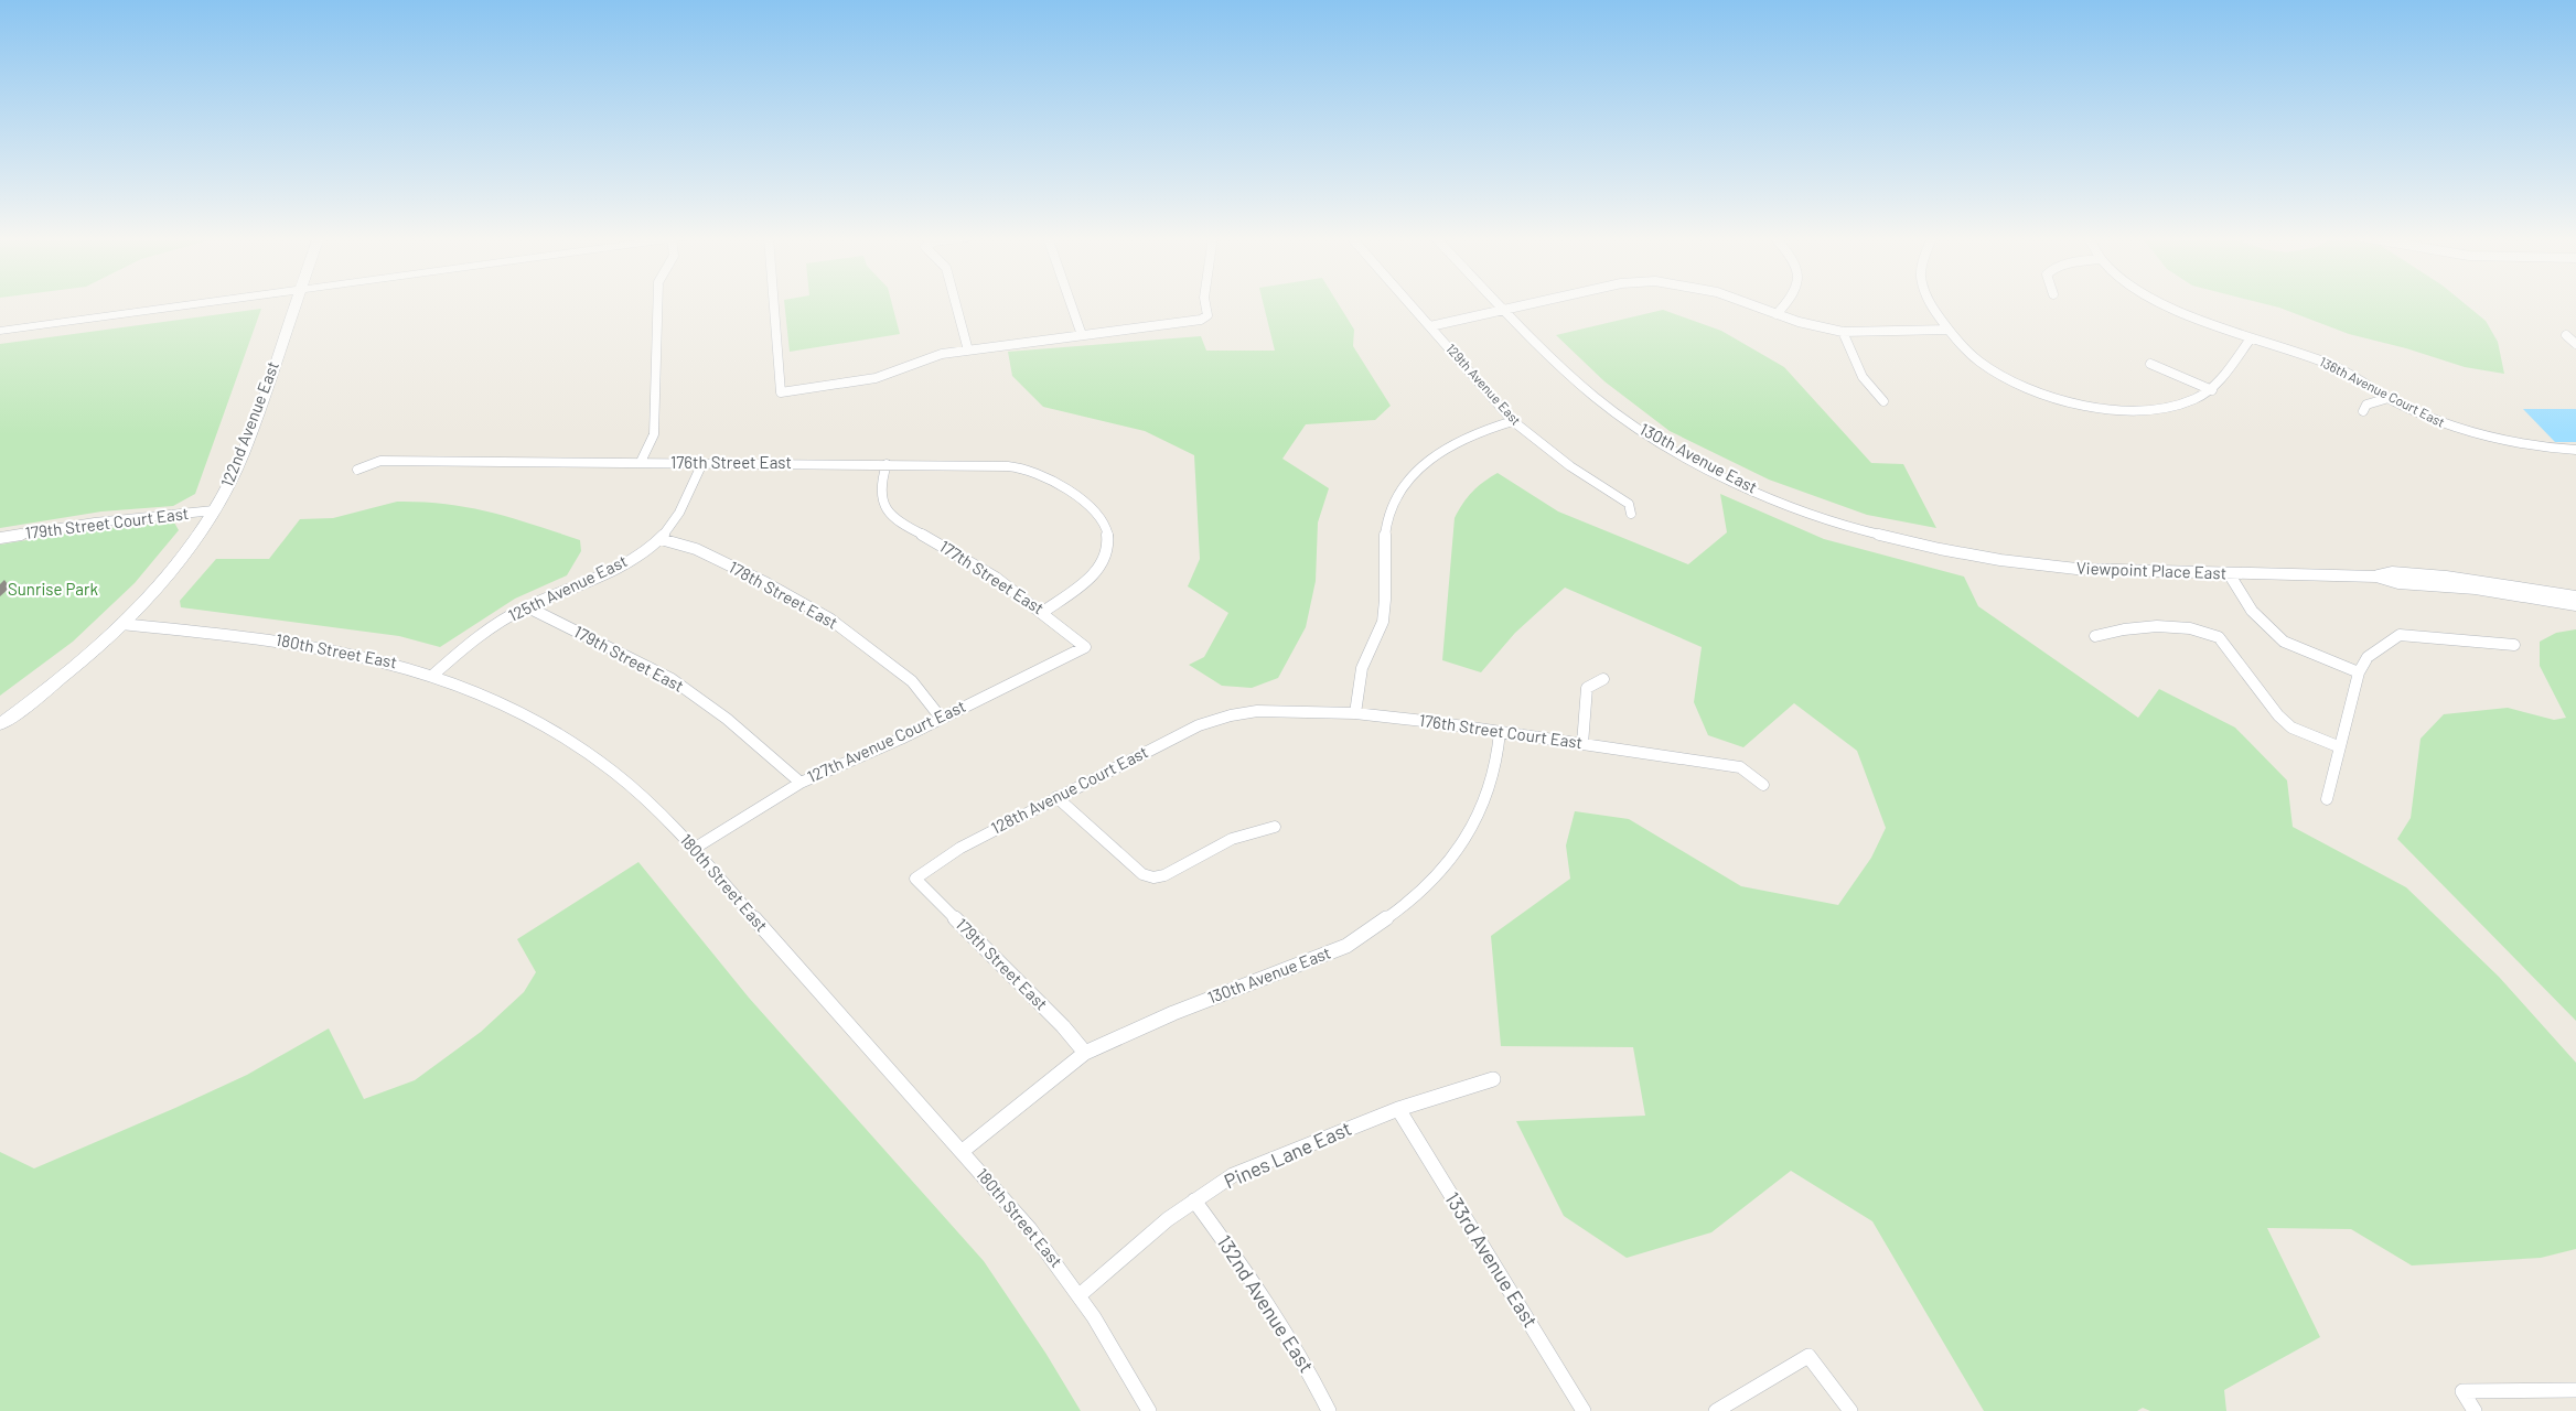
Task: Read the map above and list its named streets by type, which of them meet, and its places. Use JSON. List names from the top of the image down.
{
  "streets": {
    "street": [
      "129th Avenue East",
      "136th Avenue Court East",
      "122nd Avenue East",
      "130th Avenue East",
      "176th Street East",
      "179th Street Court East",
      "Viewpoint Place East",
      "177th Street East",
      "125th Avenue East",
      "178th Street East",
      "180th Street East",
      "179th Street East",
      "176th Street Court East",
      "127th Avenue Court East",
      "128th Avenue Court East",
      "Pines Lane East",
      "133rd Avenue East",
      "132nd Avenue East"
    ]
  },
  "crossings": [
    ["122nd Avenue East", "179th Street Court East"],
    ["122nd Avenue East", "180th Street East"],
    ["130th Avenue East", "Viewpoint Place East"],
    ["130th Avenue East", "180th Street East"],
    ["130th Avenue East", "179th Street East"],
    ["130th Avenue East", "176th Street Court East"],
    ["176th Street East", "177th Street East"],
    ["176th Street East", "125th Avenue East"],
    ["177th Street East", "127th Avenue Court East"],
    ["125th Avenue East", "178th Street East"],
    ["125th Avenue East", "180th Street East"],
    ["125th Avenue East", "179th Street East"],
    ["178th Street East", "127th Avenue Court East"],
    ["180th Street East", "127th Avenue Court East"],
    ["180th Street East", "Pines Lane East"],
    ["179th Street East", "127th Avenue Court East"],
    ["179th Street East", "128th Avenue Court East"],
    ["176th Street Court East", "128th Avenue Court East"],
    ["Pines Lane East", "133rd Avenue East"],
    ["Pines Lane East", "132nd Avenue East"]
  ],
  "parks": ["Sunrise Park"]
}
